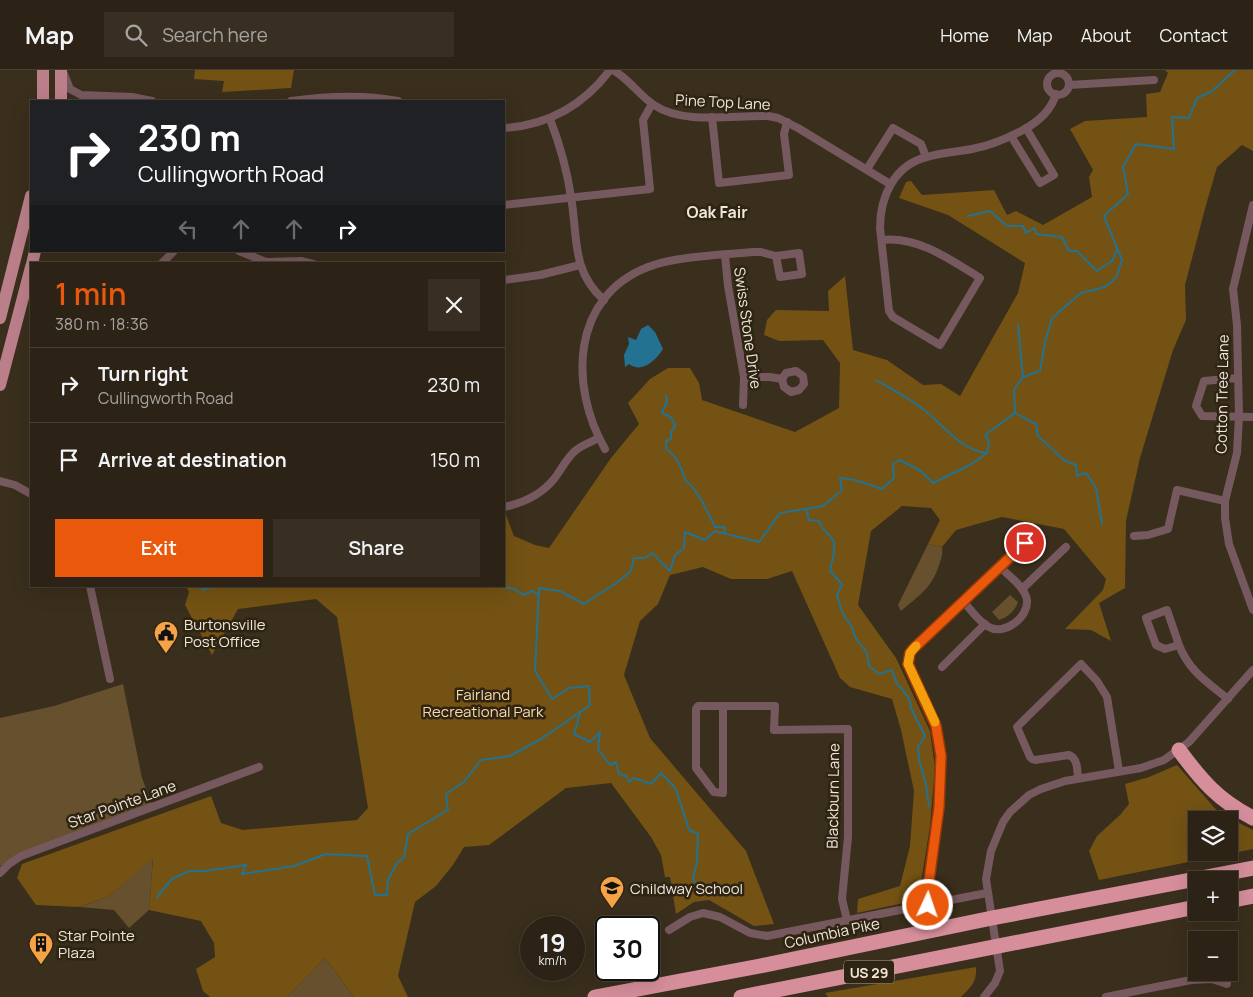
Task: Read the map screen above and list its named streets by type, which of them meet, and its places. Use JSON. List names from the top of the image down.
{
  "streets": {
    "highway": ["Columbia Pike", "US 29"],
    "street": [
      "Pine Top Lane",
      "Swiss Stone Drive",
      "Cotton Tree Lane",
      "Blackburn Lane",
      "Star Pointe Lane"
    ]
  },
  "districts": ["Oak Fair"],
  "parks": ["Fairland Recreational Park"],
  "places": {
    "public building": ["Burtonsville Post Office"],
    "school or university": ["Childway School"],
    "building": ["Star Pointe Plaza"]
  },
  "page": {
    "header": "Map",
    "search": "Search here",
    "nav": [
      "Home",
      "Map",
      "About",
      "Contact"
    ],
    "turn": ["230 m", "Cullingworth Road"],
    "heading": ["1 min", "380 m · 18:36"],
    "list": [
      {
        "name": "Turn right",
        "note": "Cullingworth Road",
        "value": "230 m"
      },
      {
        "name": "Arrive at destination",
        "value": "150 m"
      }
    ],
    "buttons": ["Exit", "Share"],
    "map_buttons": ["+", "−"],
    "speed": "19 km/h",
    "limit": "30"
  }
}
